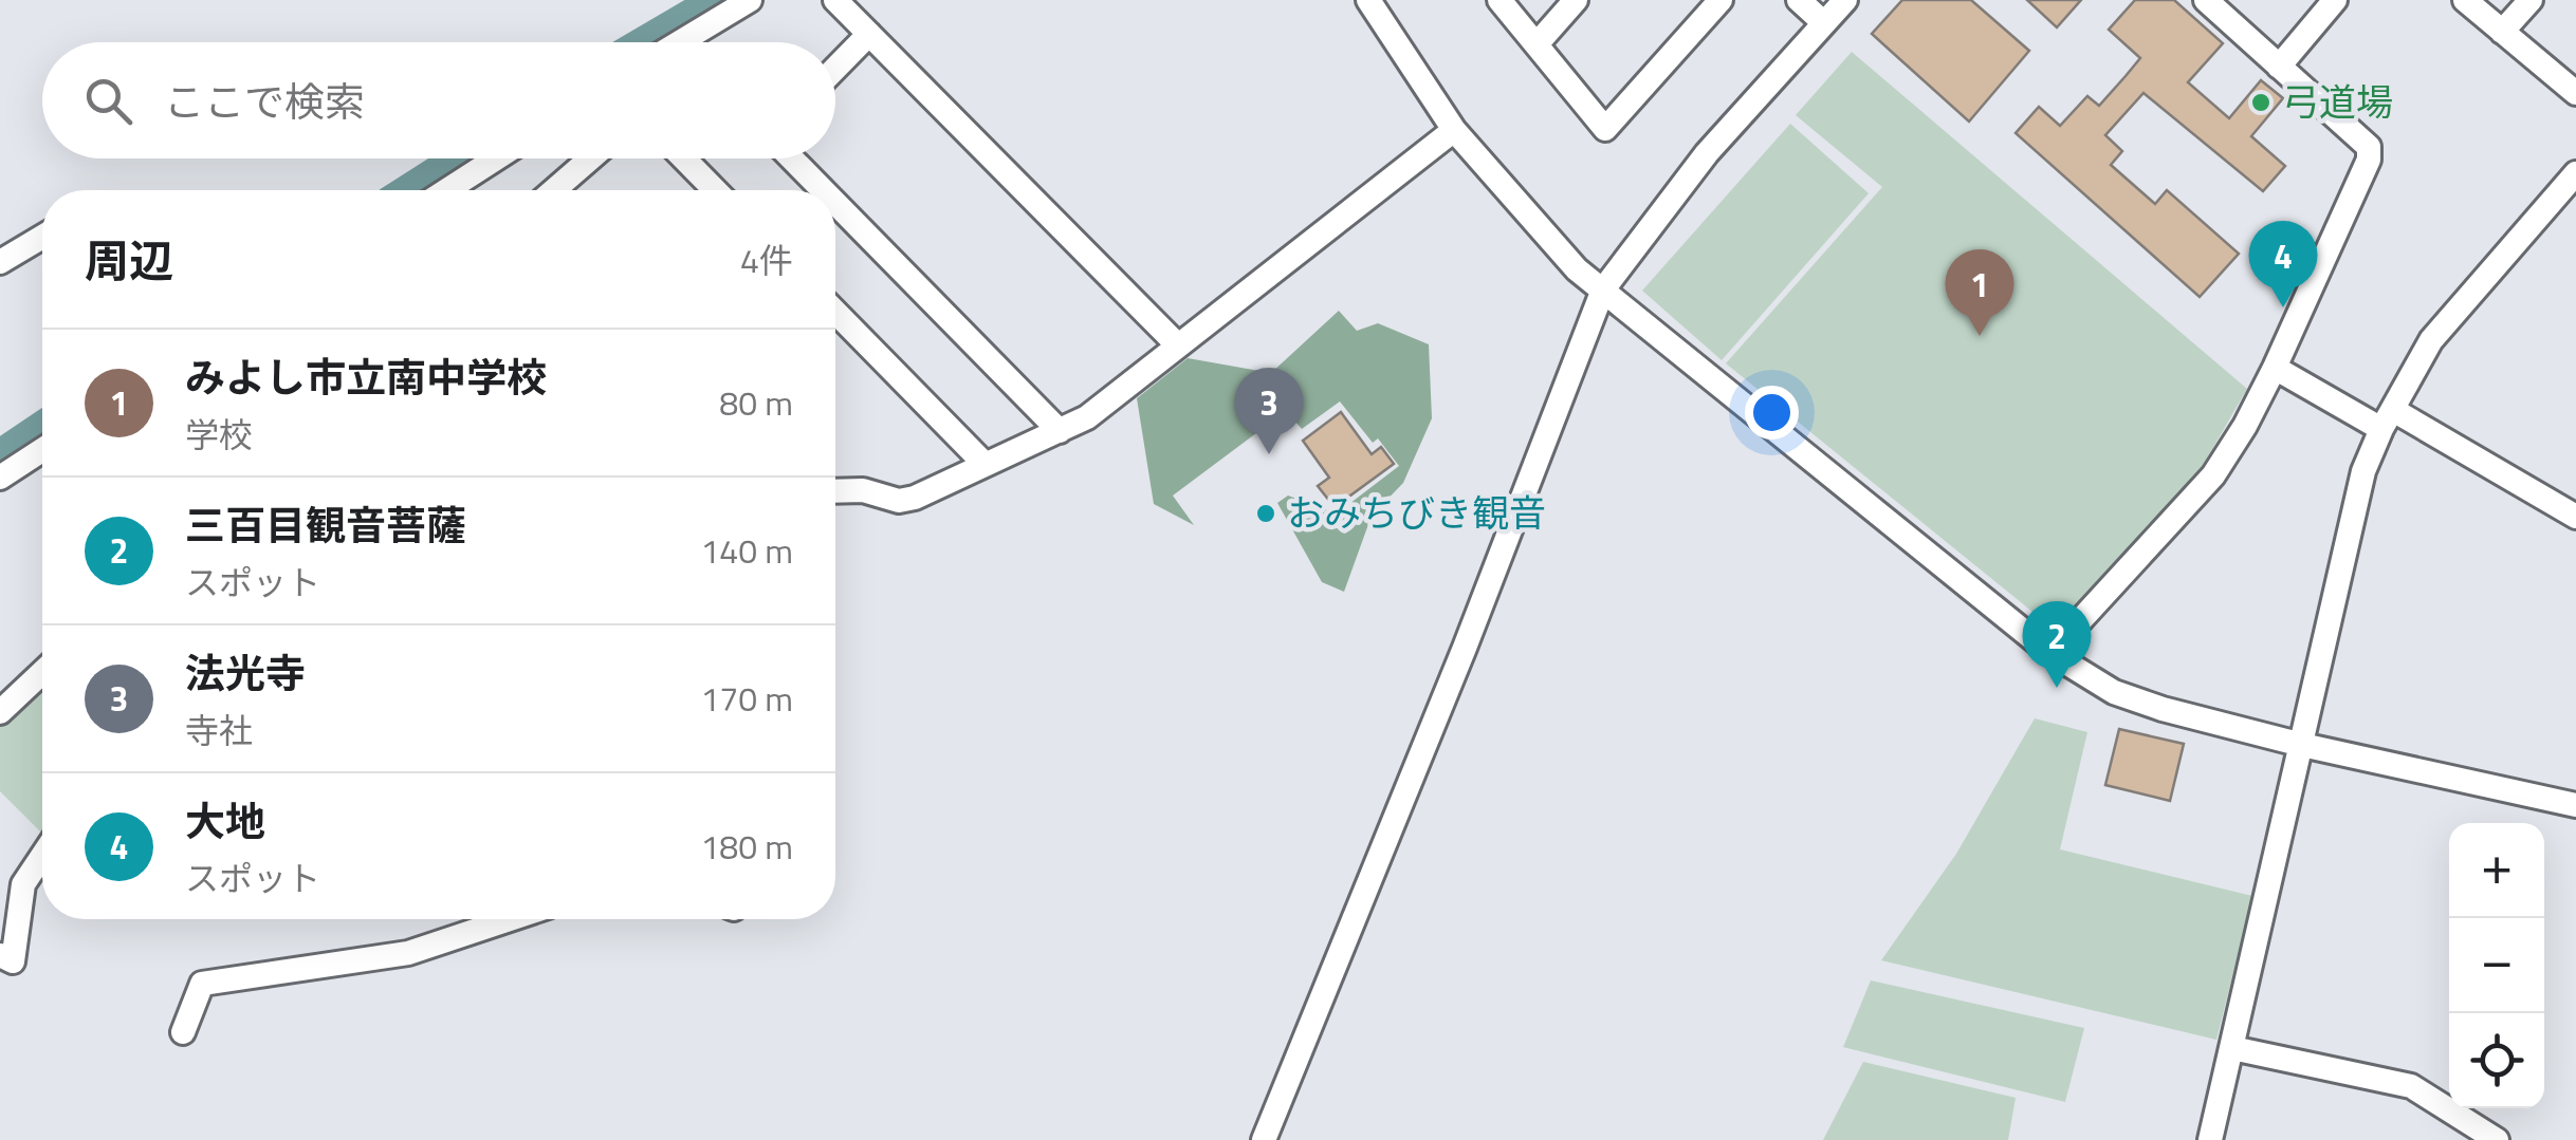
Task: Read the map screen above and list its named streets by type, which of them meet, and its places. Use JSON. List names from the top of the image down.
{
  "places": ["弓道場", "おみちびき観音"],
  "page": {
    "search": "ここで検索",
    "heading": ["周辺", "4件"],
    "pins": [
      "4",
      "1",
      "3",
      "2"
    ],
    "list": [
      {
        "mark": "1",
        "name": "みよし市立南中学校",
        "note": "学校",
        "value": "80 m"
      },
      {
        "mark": "2",
        "name": "三百目観音菩薩",
        "note": "スポット",
        "value": "140 m"
      },
      {
        "mark": "3",
        "name": "法光寺",
        "note": "寺社",
        "value": "170 m"
      },
      {
        "mark": "4",
        "name": "大地",
        "note": "スポット",
        "value": "180 m"
      }
    ],
    "map_buttons": ["+", "−"]
  }
}
